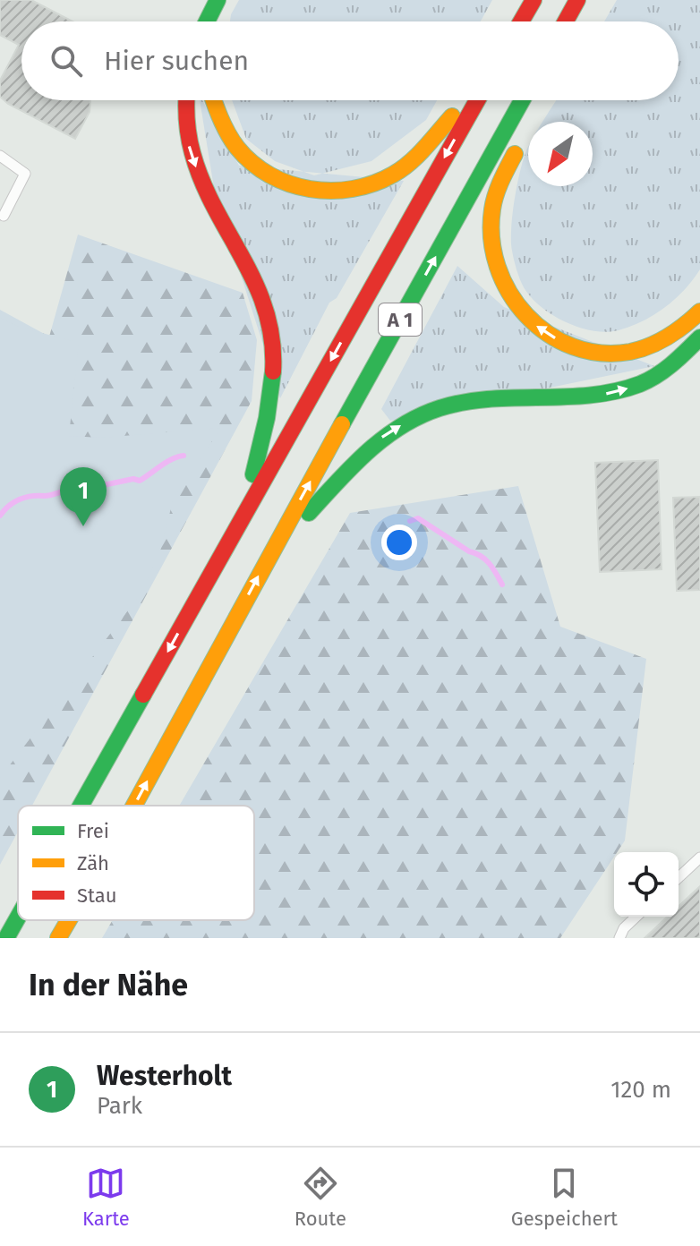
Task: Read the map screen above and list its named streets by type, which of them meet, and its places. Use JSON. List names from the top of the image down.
{
  "streets": {
    "highway": ["A 1"]
  },
  "legend": ["Frei", "Zäh", "Stau"],
  "north": "bottom left",
  "page": {
    "search": "Hier suchen",
    "pins": "1",
    "heading": "In der Nähe",
    "list": [
      {
        "mark": "1",
        "name": "Westerholt",
        "note": "Park",
        "value": "120 m"
      }
    ],
    "nav": ["Karte", "Route", "Gespeichert"]
  }
}
